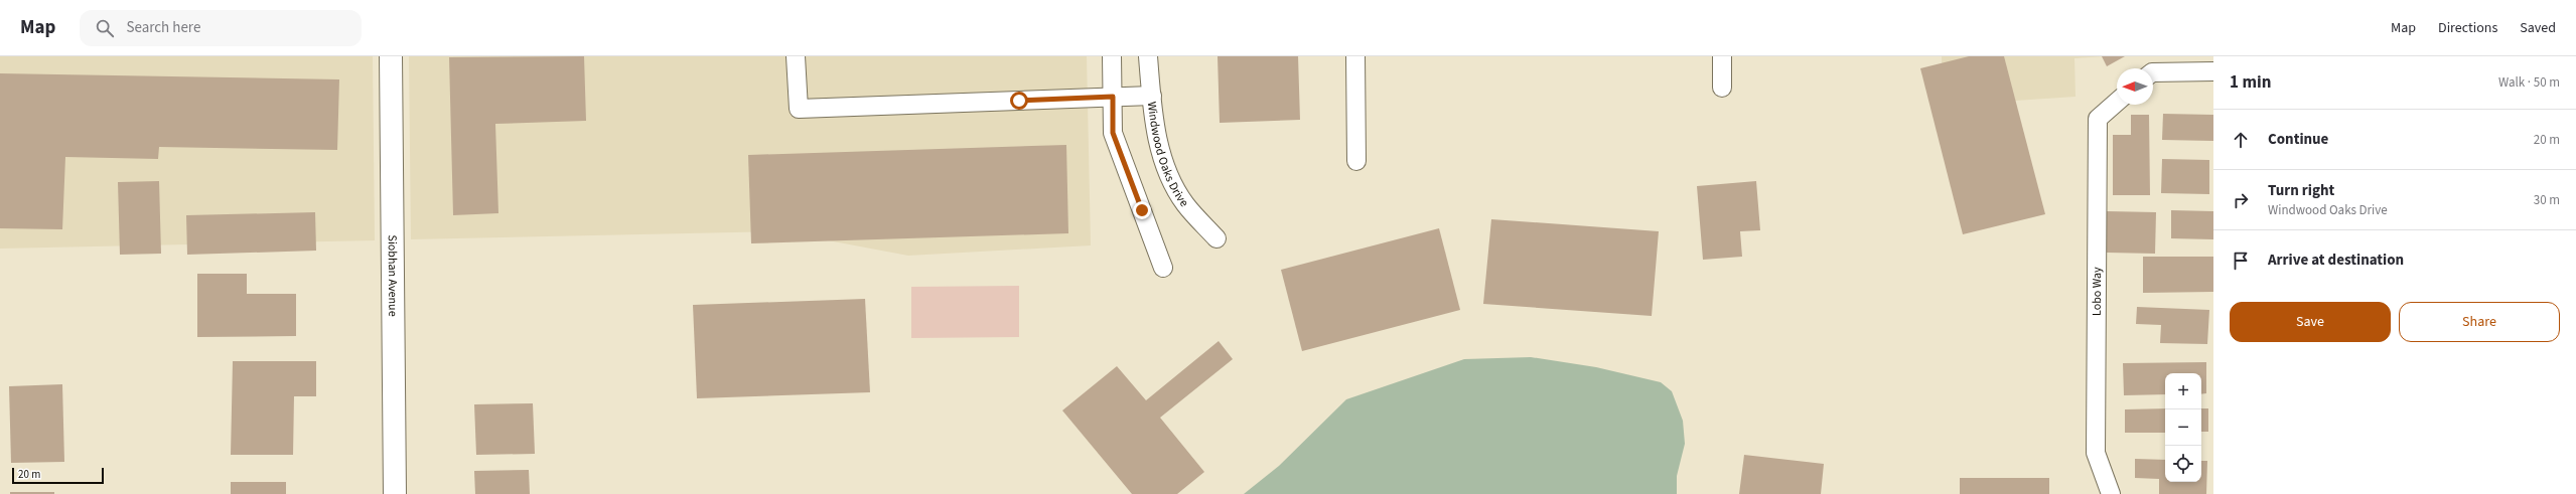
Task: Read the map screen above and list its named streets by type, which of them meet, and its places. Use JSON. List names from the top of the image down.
{
  "streets": {
    "street": ["Siobhan Avenue"],
    "lane": ["Windwood Oaks Drive", "Lobo Way"]
  },
  "scale_bar": "20 m",
  "north": "left",
  "page": {
    "header": "Map",
    "search": "Search here",
    "nav": ["Map", "Directions", "Saved"],
    "heading": ["1 min", "Walk · 50 m"],
    "list": [
      ["Continue", "20 m"],
      ["Turn right", "Windwood Oaks Drive", "30 m"],
      "Arrive at destination"
    ],
    "buttons": ["Save", "Share"],
    "map_buttons": ["+", "−"],
    "scale": "20 m"
  }
}
